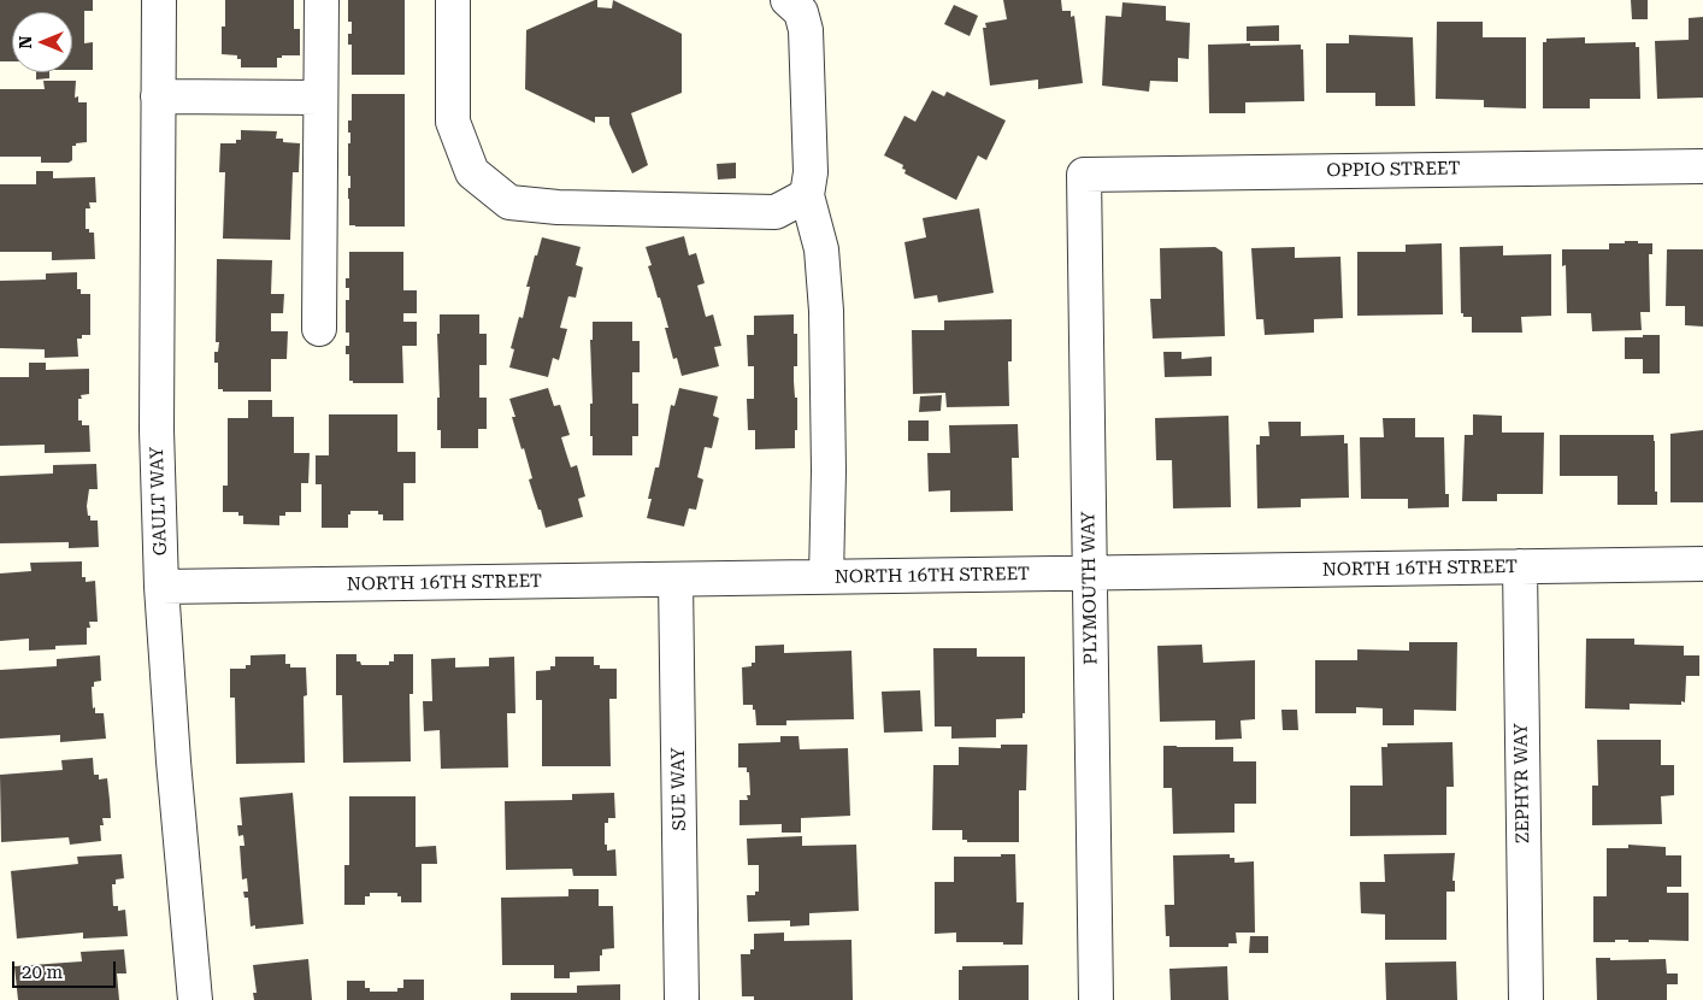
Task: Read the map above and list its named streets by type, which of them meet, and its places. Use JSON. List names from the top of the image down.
{
  "streets": {
    "street": [
      "OPPIO STREET",
      "GAULT WAY",
      "NORTH 16TH STREET",
      "PLYMOUTH WAY",
      "ZEPHYR WAY",
      "SUE WAY"
    ]
  },
  "crossings": [
    ["OPPIO STREET", "PLYMOUTH WAY"],
    ["GAULT WAY", "NORTH 16TH STREET"],
    ["NORTH 16TH STREET", "PLYMOUTH WAY"],
    ["NORTH 16TH STREET", "ZEPHYR WAY"],
    ["NORTH 16TH STREET", "SUE WAY"]
  ],
  "scale_bar": "20 m",
  "north": "left"
}
